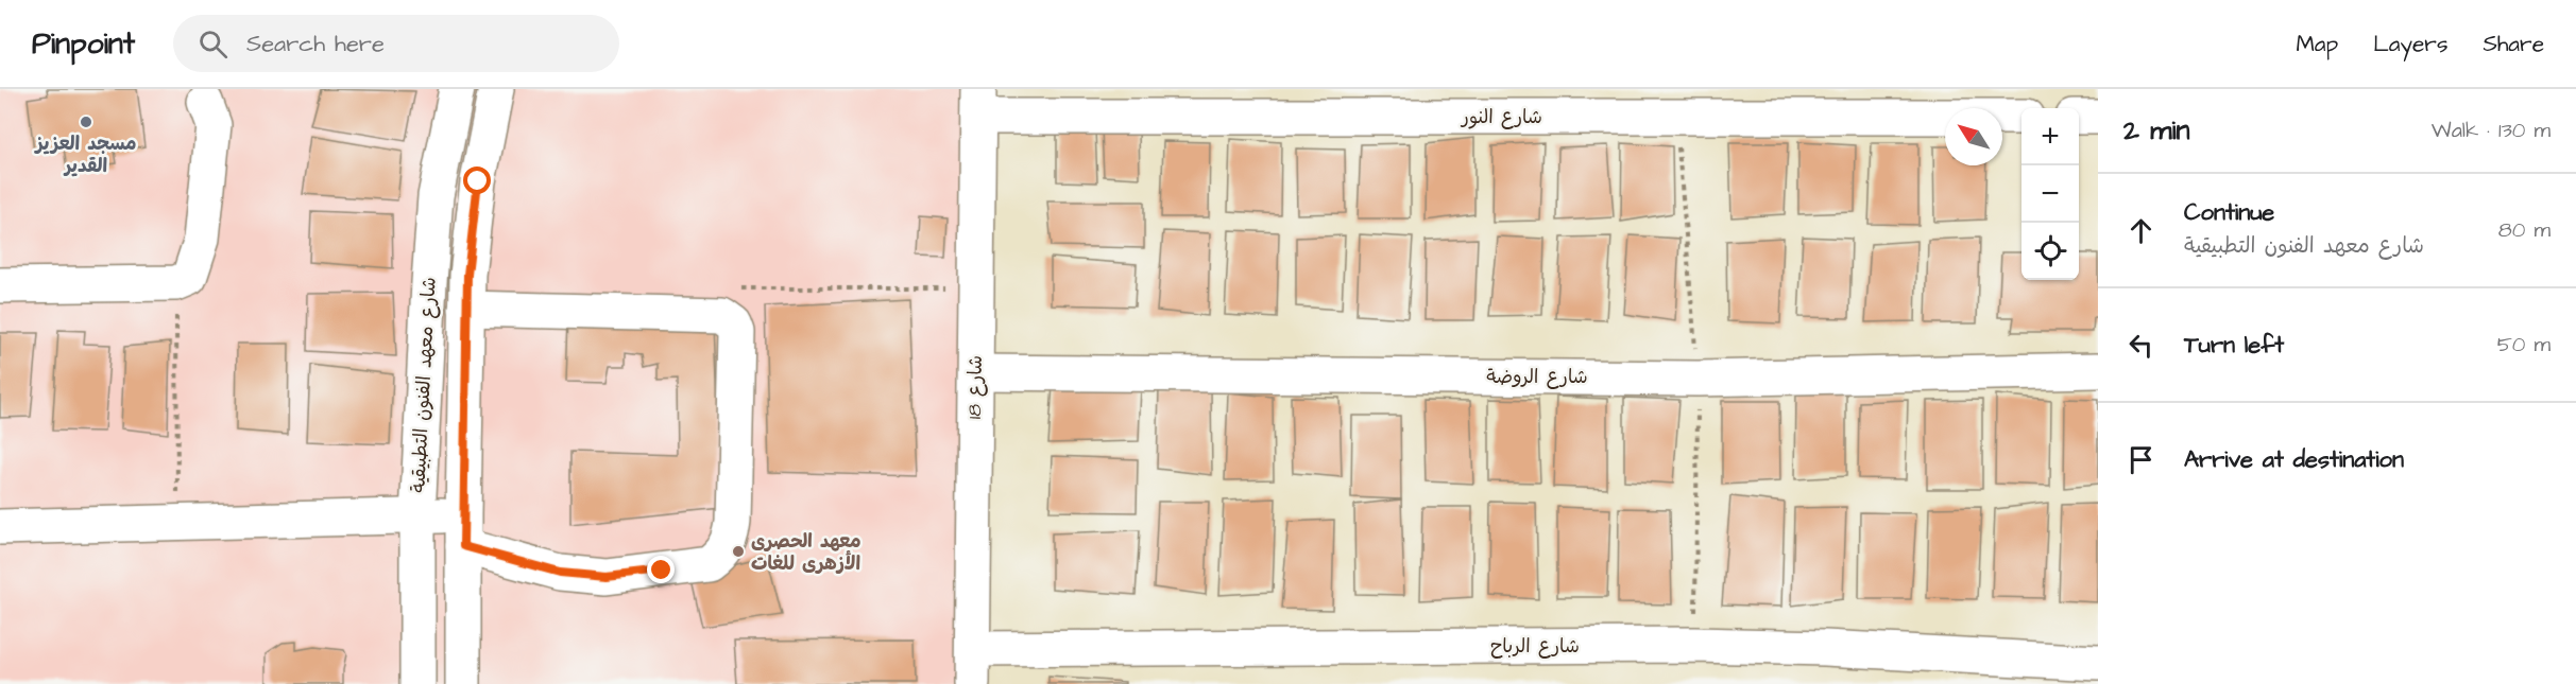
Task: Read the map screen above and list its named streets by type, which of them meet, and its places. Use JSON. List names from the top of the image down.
{
  "streets": {
    "street": [
      "شارع النور",
      "شارع الروضة",
      "شارع معهد الفنون التطبيقية",
      "شارع 18",
      "شارع الرباح"
    ]
  },
  "crossings": [
    ["شارع النور", "شارع 18"],
    ["شارع الروضة", "شارع 18"],
    ["شارع 18", "شارع الرباح"]
  ],
  "places": ["مسجد العزيز القدير", "معهد الحصرى الأزهرى للغات"],
  "north": "top left",
  "page": {
    "header": "Pinpoint",
    "search": "Search here",
    "nav": ["Map", "Layers", "Share"],
    "heading": ["2 min", "Walk · 130 m"],
    "map_buttons": ["+", "−"],
    "list": [
      ["Continue", "شارع معهد الفنون التطبيقية", "80 m"],
      ["Turn left", "50 m"],
      "Arrive at destination"
    ]
  }
}
